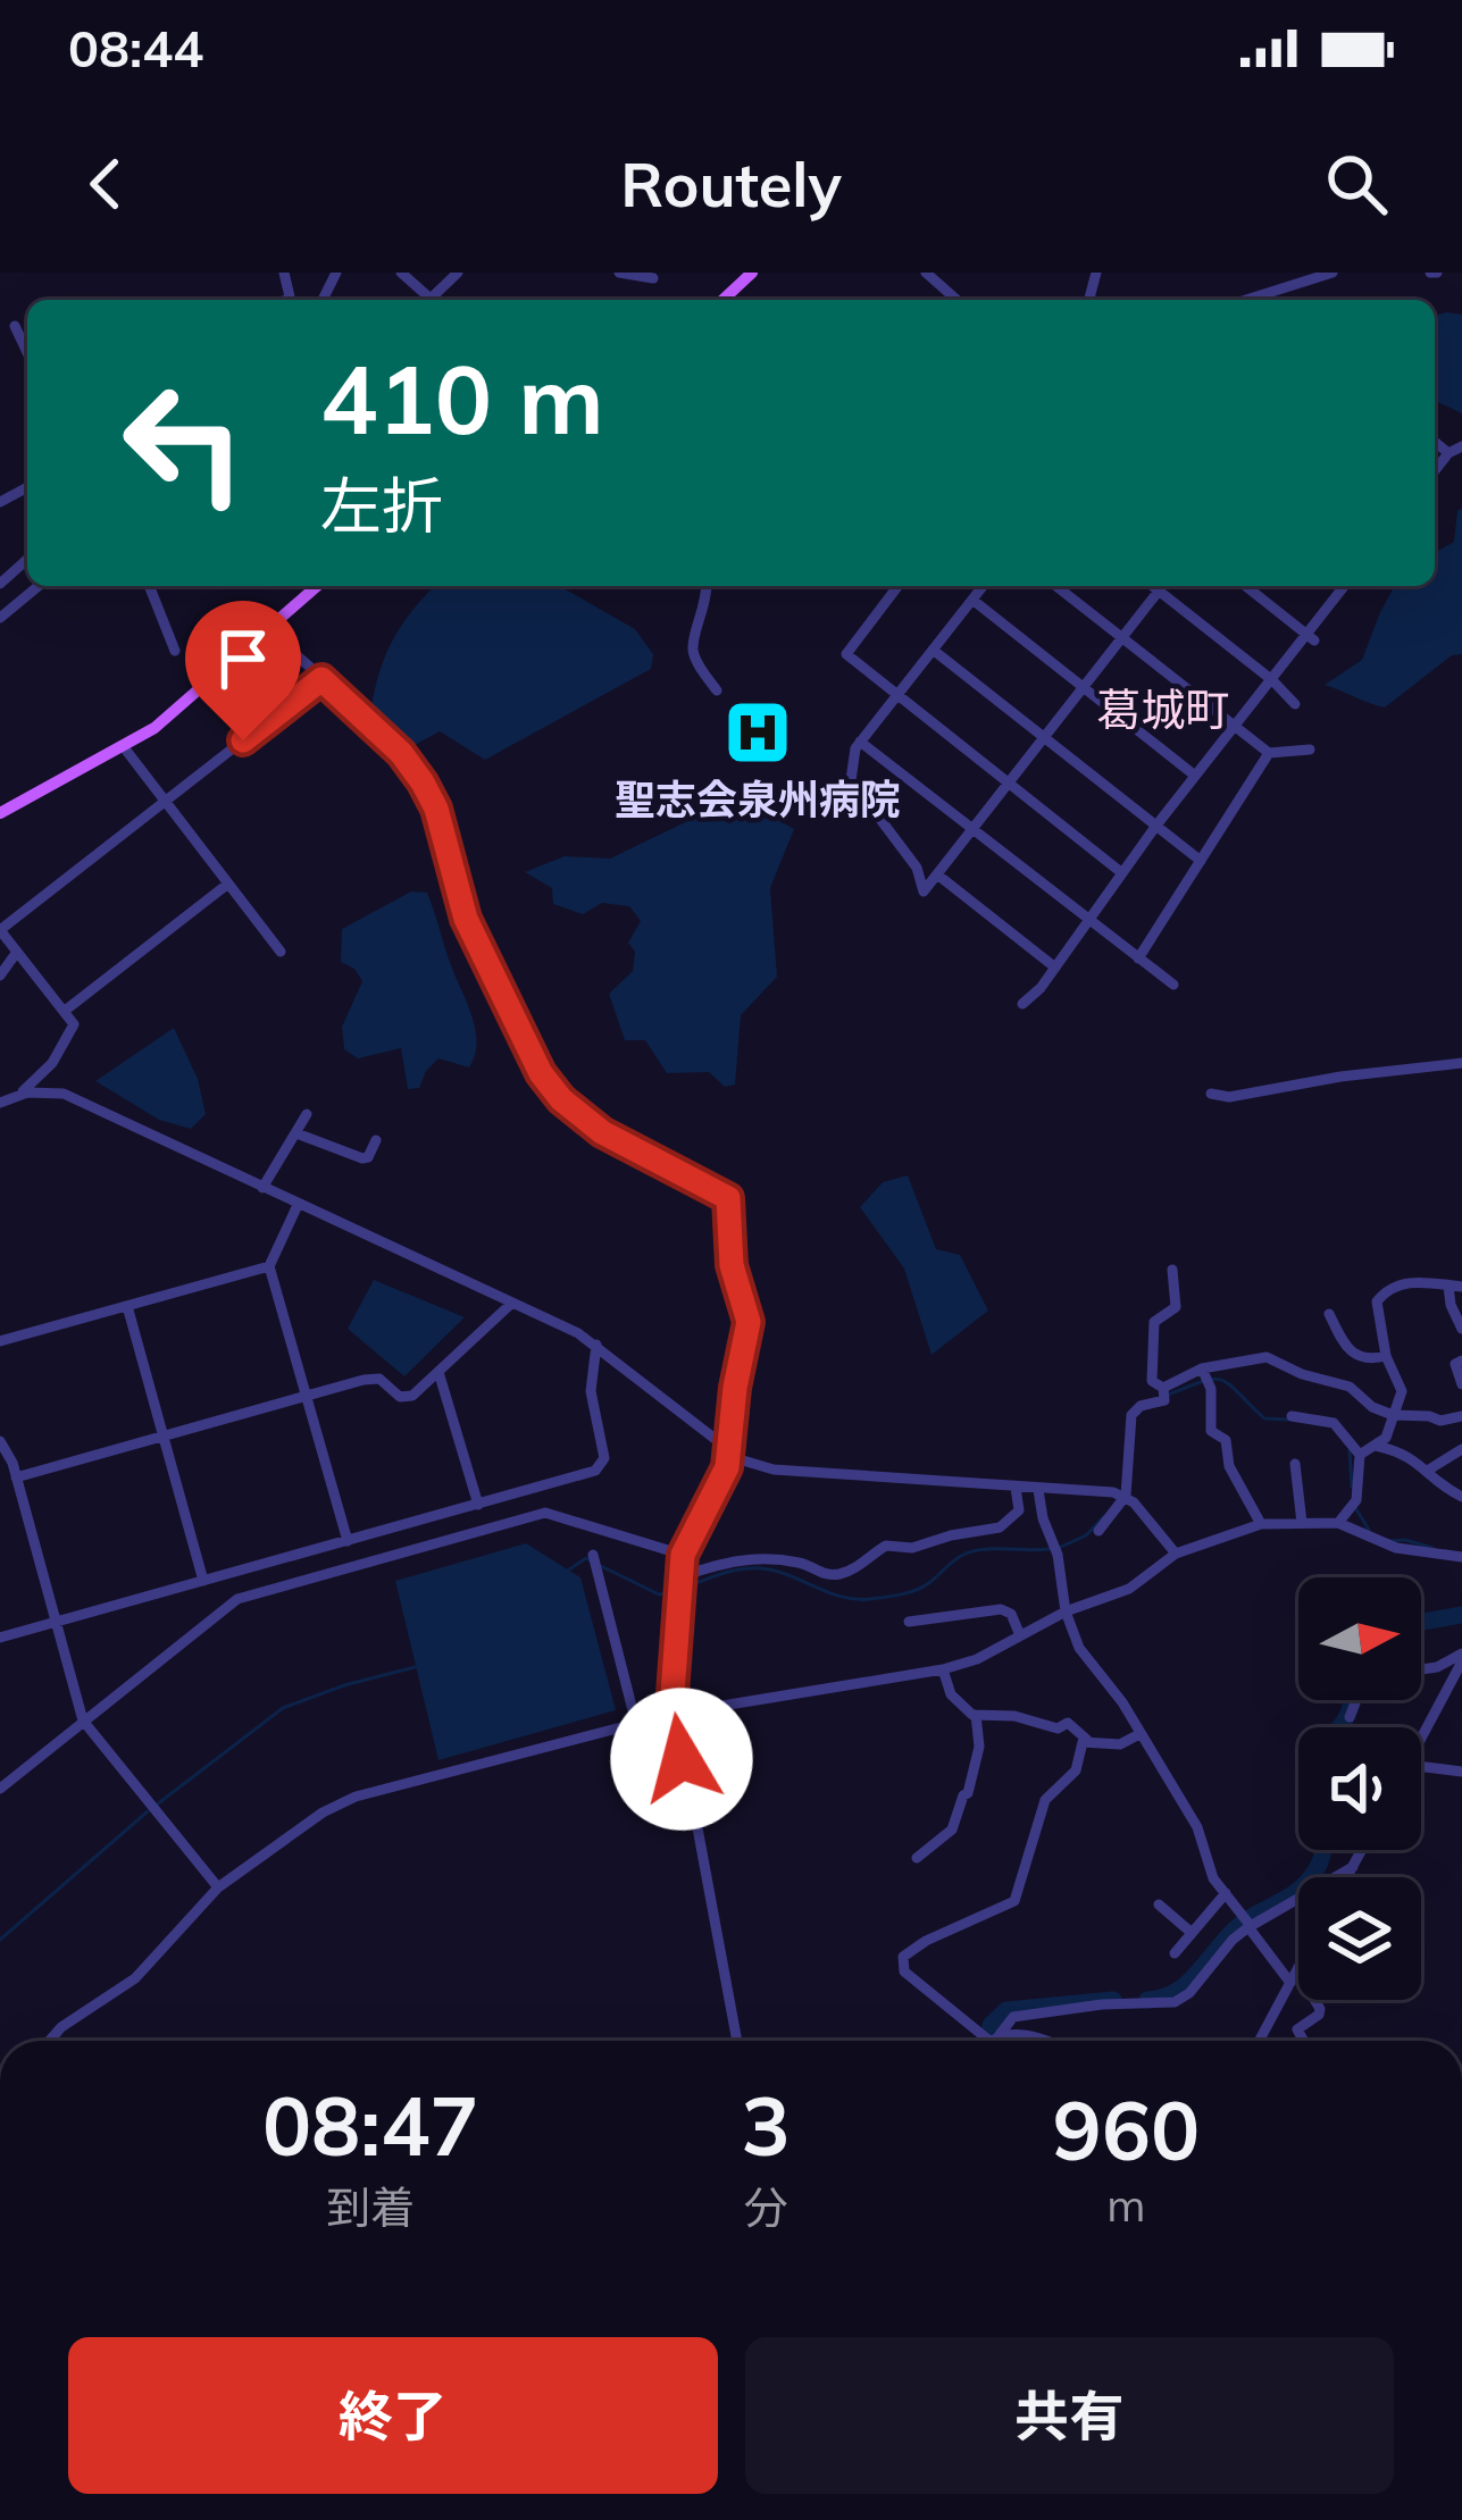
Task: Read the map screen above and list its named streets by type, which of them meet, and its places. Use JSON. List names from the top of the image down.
{
  "districts": ["葛城町"],
  "places": {
    "hospital": ["聖志会泉州病院"]
  },
  "north": "right",
  "page": {
    "status": "08:44",
    "header": "Routely",
    "turn": ["410 m", "左折"],
    "eta": [
      "08:47",
      "到着",
      "3",
      "分",
      "960",
      "m"
    ],
    "buttons": ["終了", "共有"]
  }
}
